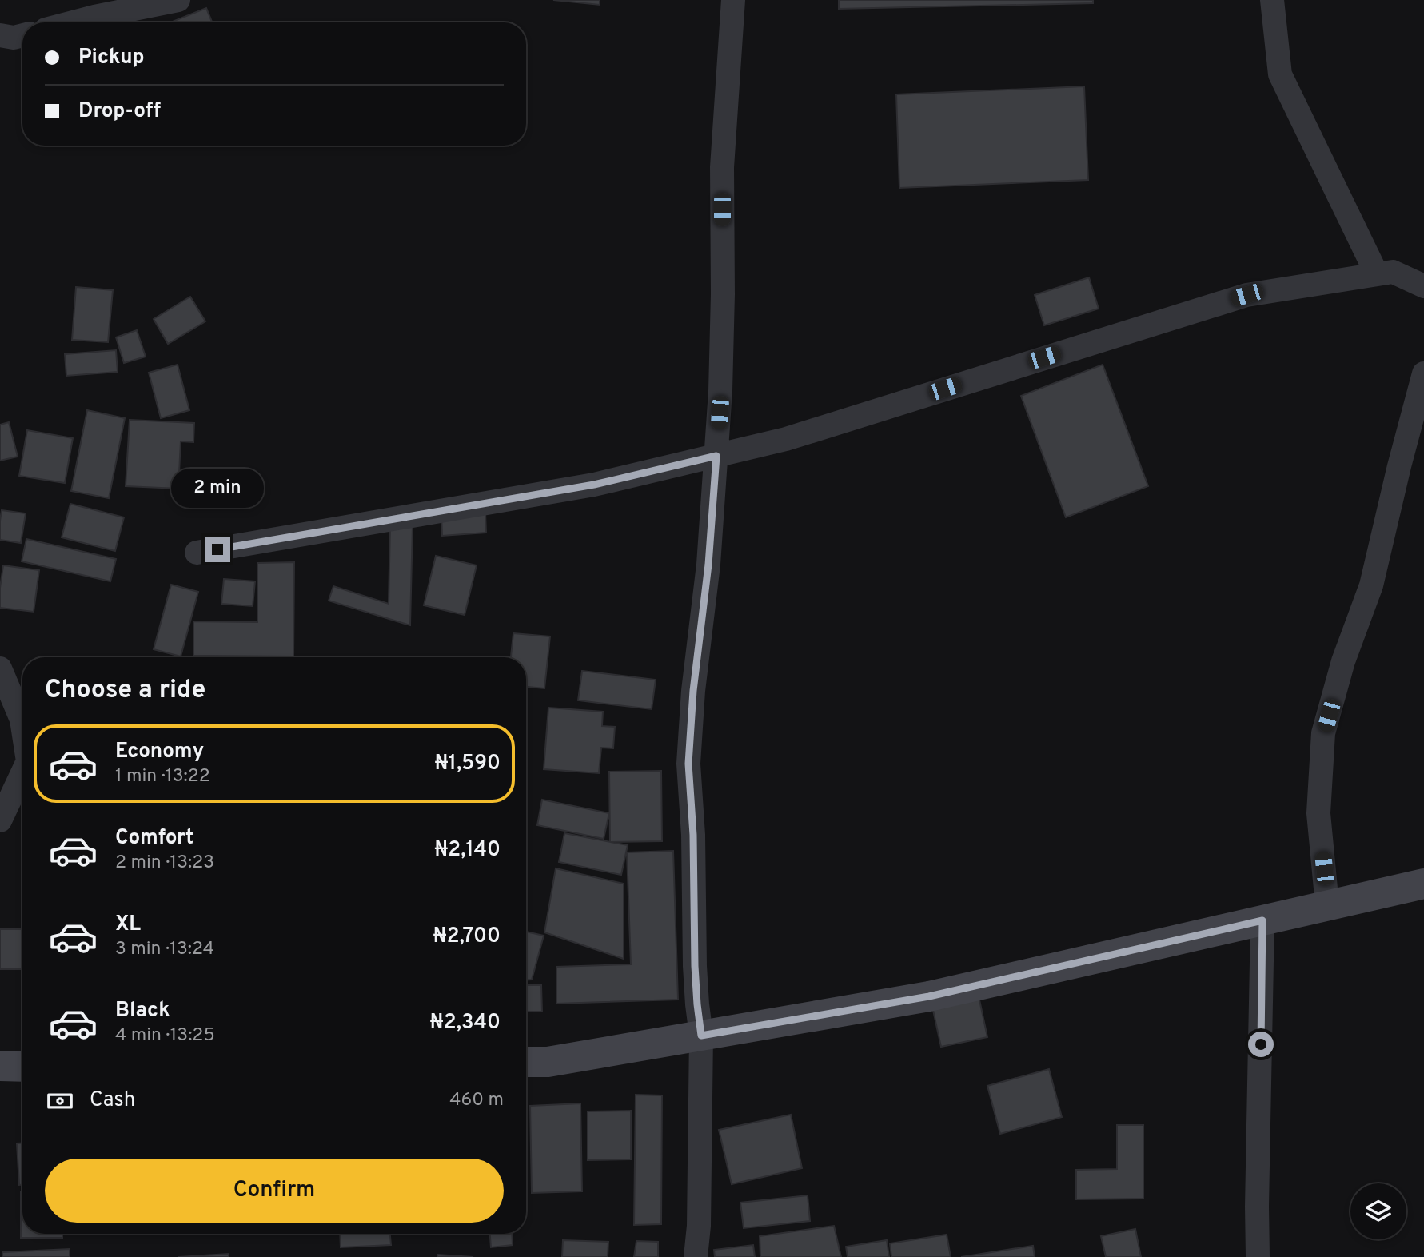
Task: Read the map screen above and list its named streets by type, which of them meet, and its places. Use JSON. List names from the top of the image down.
{
  "page": {
    "banner": ["Pickup", "Drop-off"],
    "bubble": "2 min",
    "heading": "Choose a ride",
    "list": [
      {
        "name": "Economy",
        "note": "1 min · 13:22",
        "value": "₦1,590"
      },
      {
        "name": "Comfort",
        "note": "2 min · 13:23",
        "value": "₦2,140"
      },
      {
        "name": "XL",
        "note": "3 min · 13:24",
        "value": "₦2,700"
      },
      {
        "name": "Black",
        "note": "4 min · 13:25",
        "value": "₦2,340"
      }
    ],
    "pay": ["Cash", "460 m"],
    "buttons": "Confirm"
  }
}
